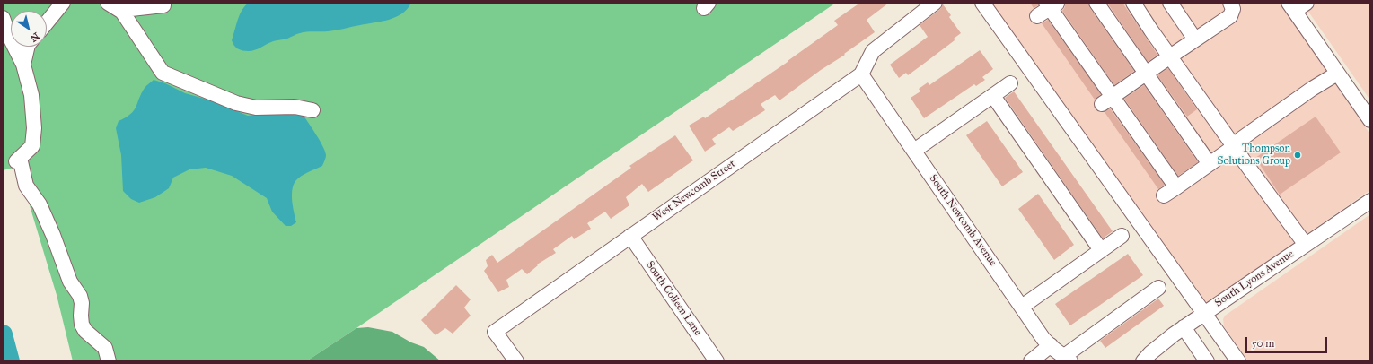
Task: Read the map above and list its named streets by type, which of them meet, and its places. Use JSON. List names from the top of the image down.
{
  "streets": {
    "street": [
      "West Newcomb Street",
      "South Newcomb Avenue",
      "South Lyons Avenue",
      "South Colleen Lane"
    ]
  },
  "crossings": [
    ["West Newcomb Street", "South Newcomb Avenue"],
    ["West Newcomb Street", "South Colleen Lane"]
  ],
  "places": ["Thompson Solutions Group"],
  "scale_bar": "50 m",
  "north": "bottom right"
}
